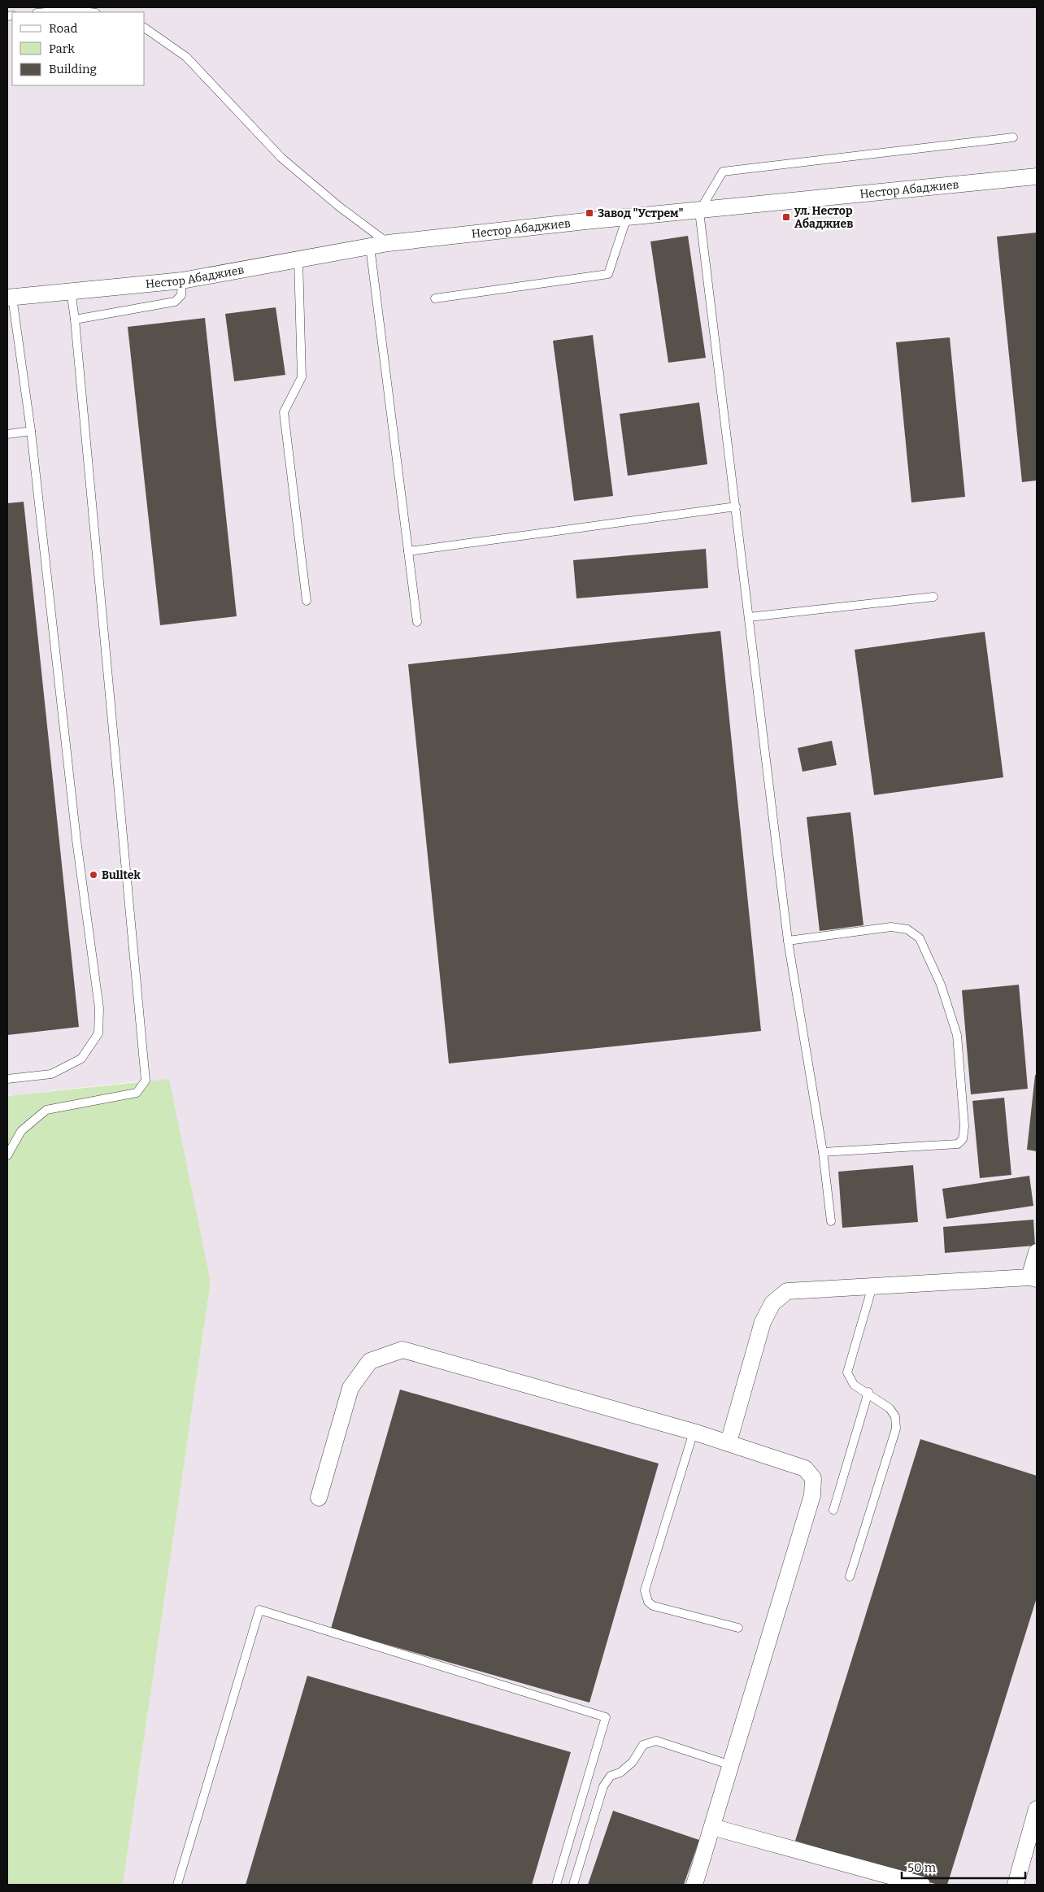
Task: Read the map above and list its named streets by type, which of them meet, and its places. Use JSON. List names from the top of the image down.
{
  "streets": {
    "street": ["Нестор Абаджиев"]
  },
  "places": {
    "transit": ["Завод \"Устрем\"", "ул. Нестор Абаджиев"],
    "other": ["Bulltek"]
  },
  "legend": ["Road", "Park", "Building"],
  "scale_bar": "50 m"
}
